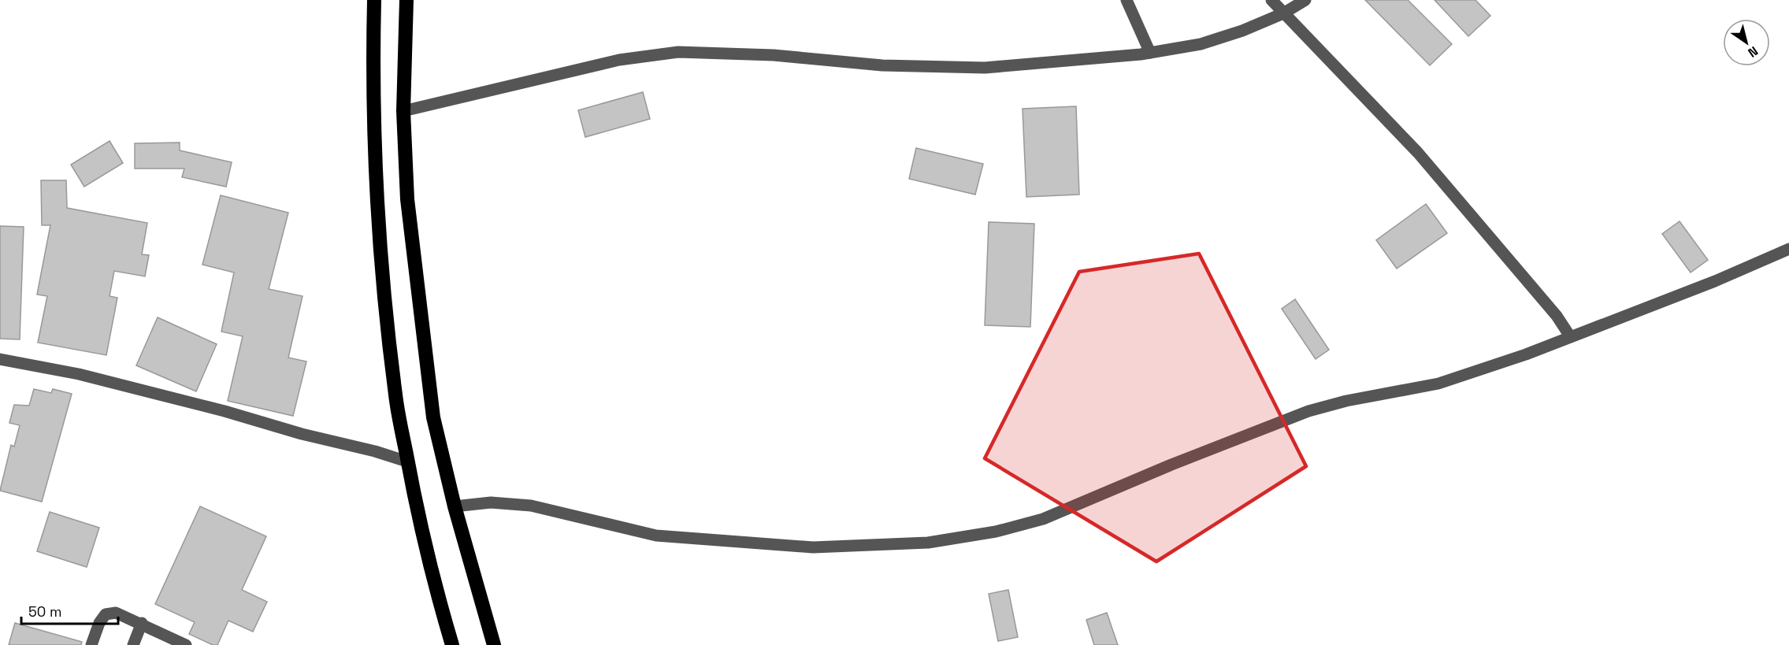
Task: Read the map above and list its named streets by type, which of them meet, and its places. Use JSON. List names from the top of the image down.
{
  "scale_bar": "50 m",
  "north": "bottom right"
}
